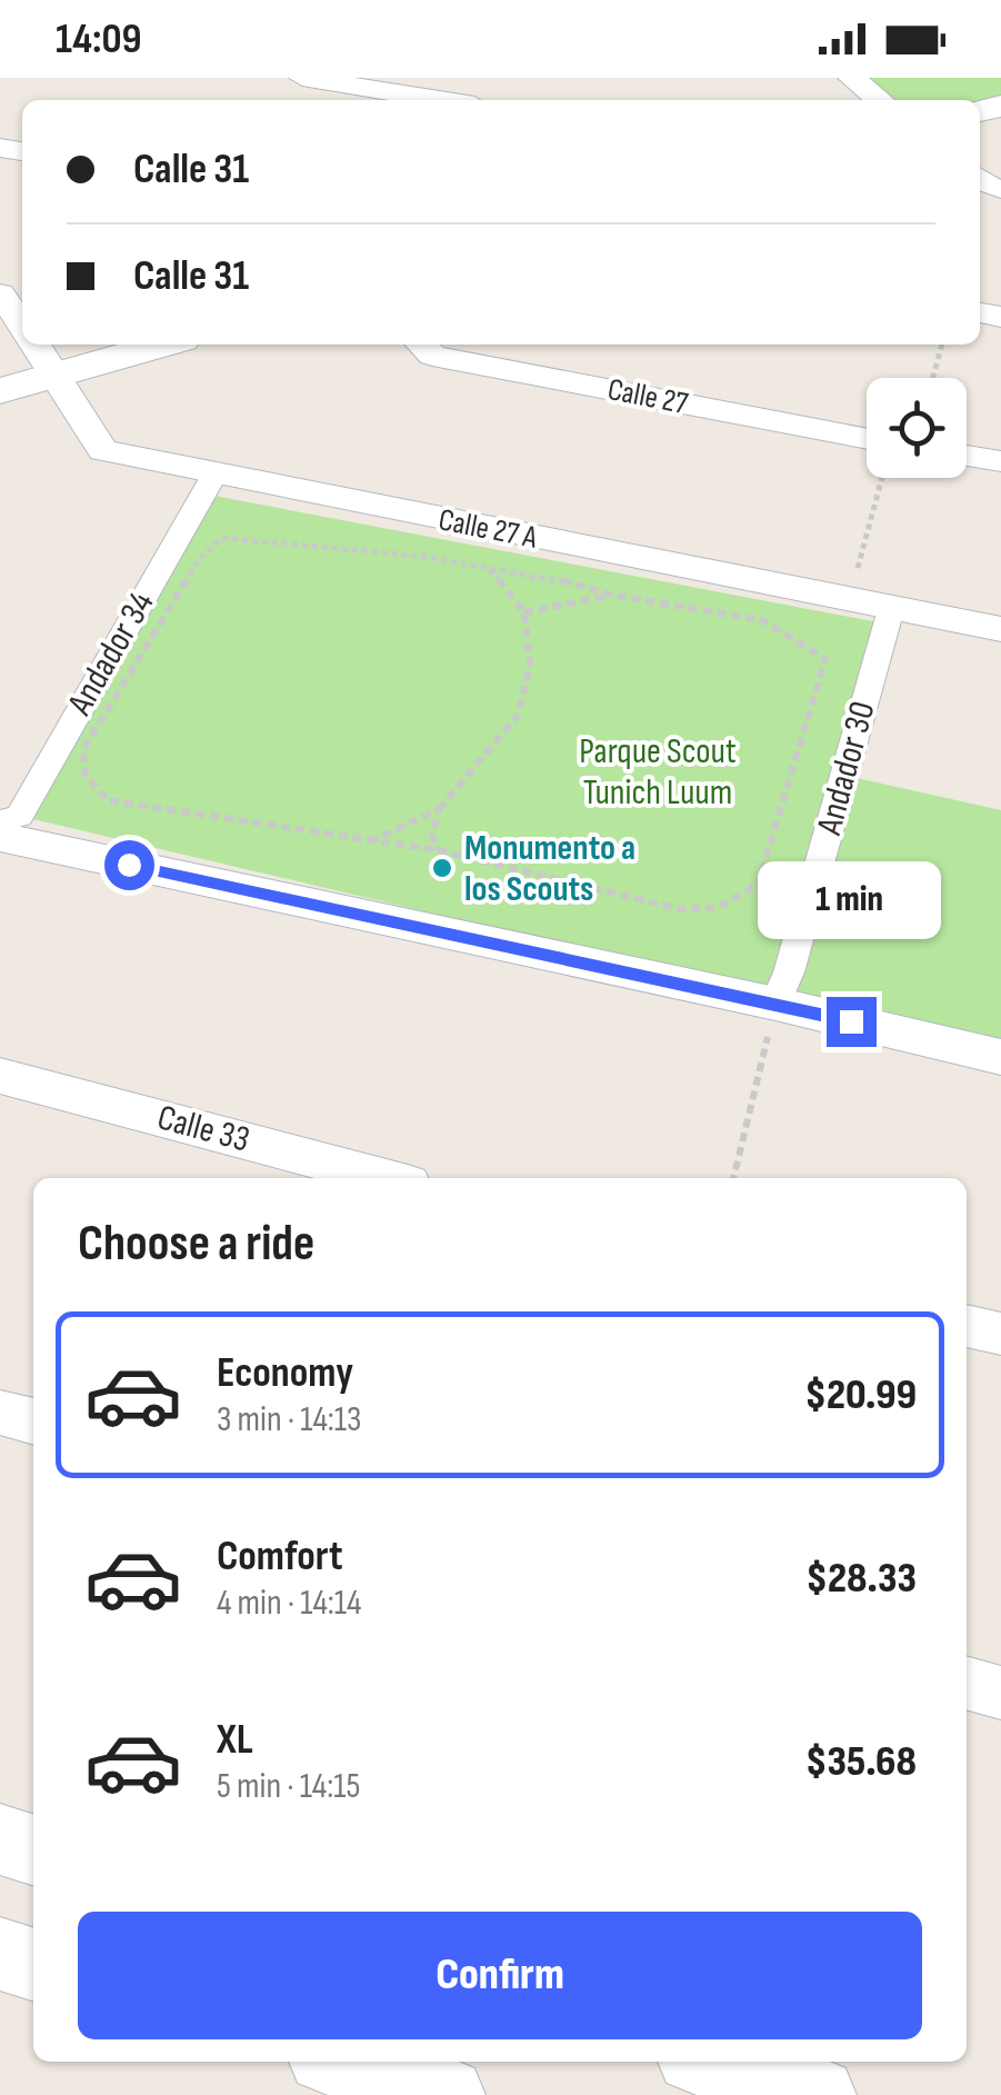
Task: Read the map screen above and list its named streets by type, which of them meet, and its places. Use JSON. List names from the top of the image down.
{
  "streets": {
    "street": [
      "Calle 27",
      "Calle 27 A",
      "Andador 34",
      "Andador 30",
      "Calle 33"
    ]
  },
  "crossings": [
    ["Calle 27 A", "Andador 34"],
    ["Calle 27 A", "Andador 30"]
  ],
  "parks": ["Parque Scout Tunich Luum"],
  "places": ["Monumento a los Scouts"],
  "page": {
    "status": "14:09",
    "banner": ["Calle 31", "Calle 31"],
    "bubble": "1 min",
    "heading": "Choose a ride",
    "list": [
      {
        "name": "Economy",
        "note": "3 min · 14:13",
        "value": "$20.99"
      },
      {
        "name": "Comfort",
        "note": "4 min · 14:14",
        "value": "$28.33"
      },
      {
        "name": "XL",
        "note": "5 min · 14:15",
        "value": "$35.68"
      }
    ],
    "buttons": "Confirm"
  }
}
